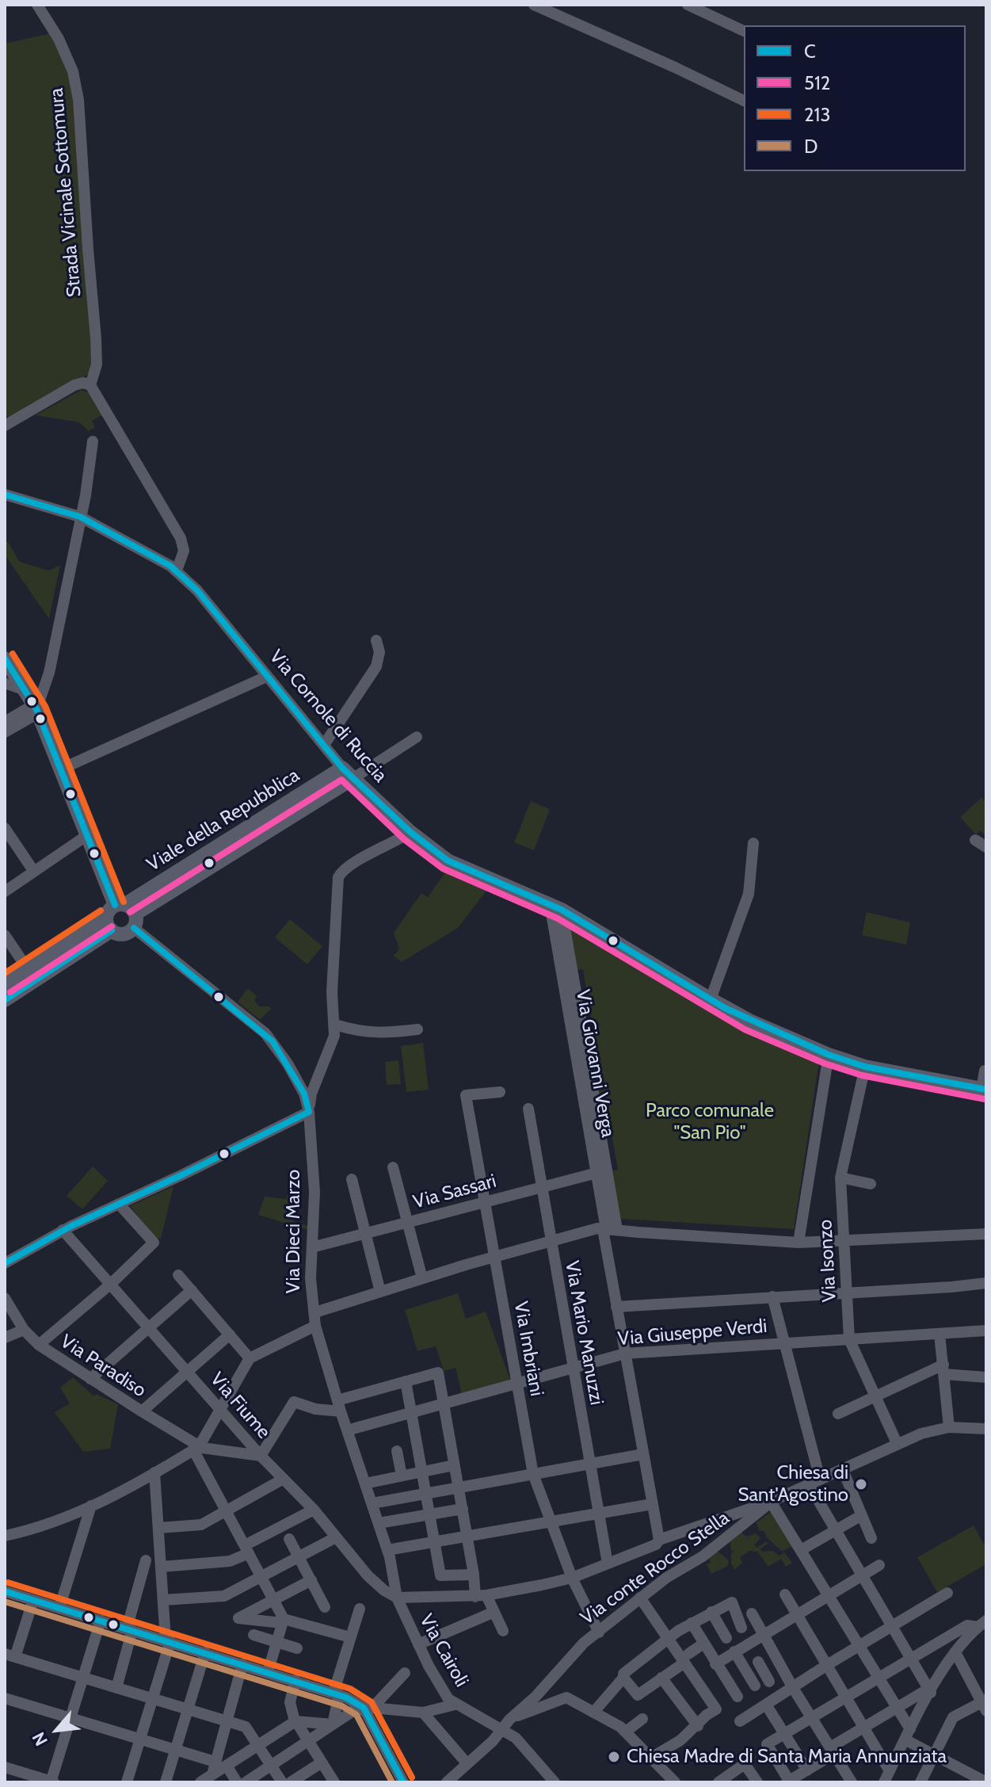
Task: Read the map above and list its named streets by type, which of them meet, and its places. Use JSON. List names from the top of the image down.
{
  "streets": {
    "main road": ["Via Cornole di Ruccia", "Viale della Repubblica", "Via Dieci Marzo"],
    "street": [
      "Strada Vicinale Sottomura",
      "Via Giovanni Verga",
      "Via Sassari",
      "Via Isonzo",
      "Via Mario Manuzzi",
      "Via Giuseppe Verdi",
      "Via Imbriani",
      "Via Paradiso",
      "Via Fiume",
      "Via conte Rocco Stella",
      "Via Cairoli"
    ]
  },
  "crossings": [
    ["Via Cornole di Ruccia", "Viale della Repubblica"],
    ["Via Cornole di Ruccia", "Via Giovanni Verga"],
    ["Via Cornole di Ruccia", "Via Isonzo"],
    ["Viale della Repubblica", "Via Dieci Marzo"],
    ["Via Giovanni Verga", "Via Sassari"],
    ["Via Giovanni Verga", "Via Giuseppe Verdi"],
    ["Via Sassari", "Via Dieci Marzo"],
    ["Via Sassari", "Via Mario Manuzzi"],
    ["Via Sassari", "Via Imbriani"],
    ["Via Dieci Marzo", "Via Giuseppe Verdi"],
    ["Via Dieci Marzo", "Via Fiume"],
    ["Via Dieci Marzo", "Via Cairoli"],
    ["Via Isonzo", "Via Giuseppe Verdi"],
    ["Via Mario Manuzzi", "Via Giuseppe Verdi"],
    ["Via Giuseppe Verdi", "Via Imbriani"],
    ["Via Imbriani", "Via conte Rocco Stella"],
    ["Via Fiume", "Via Cairoli"],
    ["Via conte Rocco Stella", "Via Cairoli"]
  ],
  "parks": ["Parco comunale \"San Pio\""],
  "places": ["Chiesa di Sant'Agostino", "Chiesa Madre di Santa Maria Annunziata"],
  "lines": [
    "transit line C",
    "transit line 213",
    "transit line 512",
    "transit line D"
  ],
  "legend": [
    "C",
    "512",
    "213",
    "D"
  ],
  "north": "bottom left"
}
